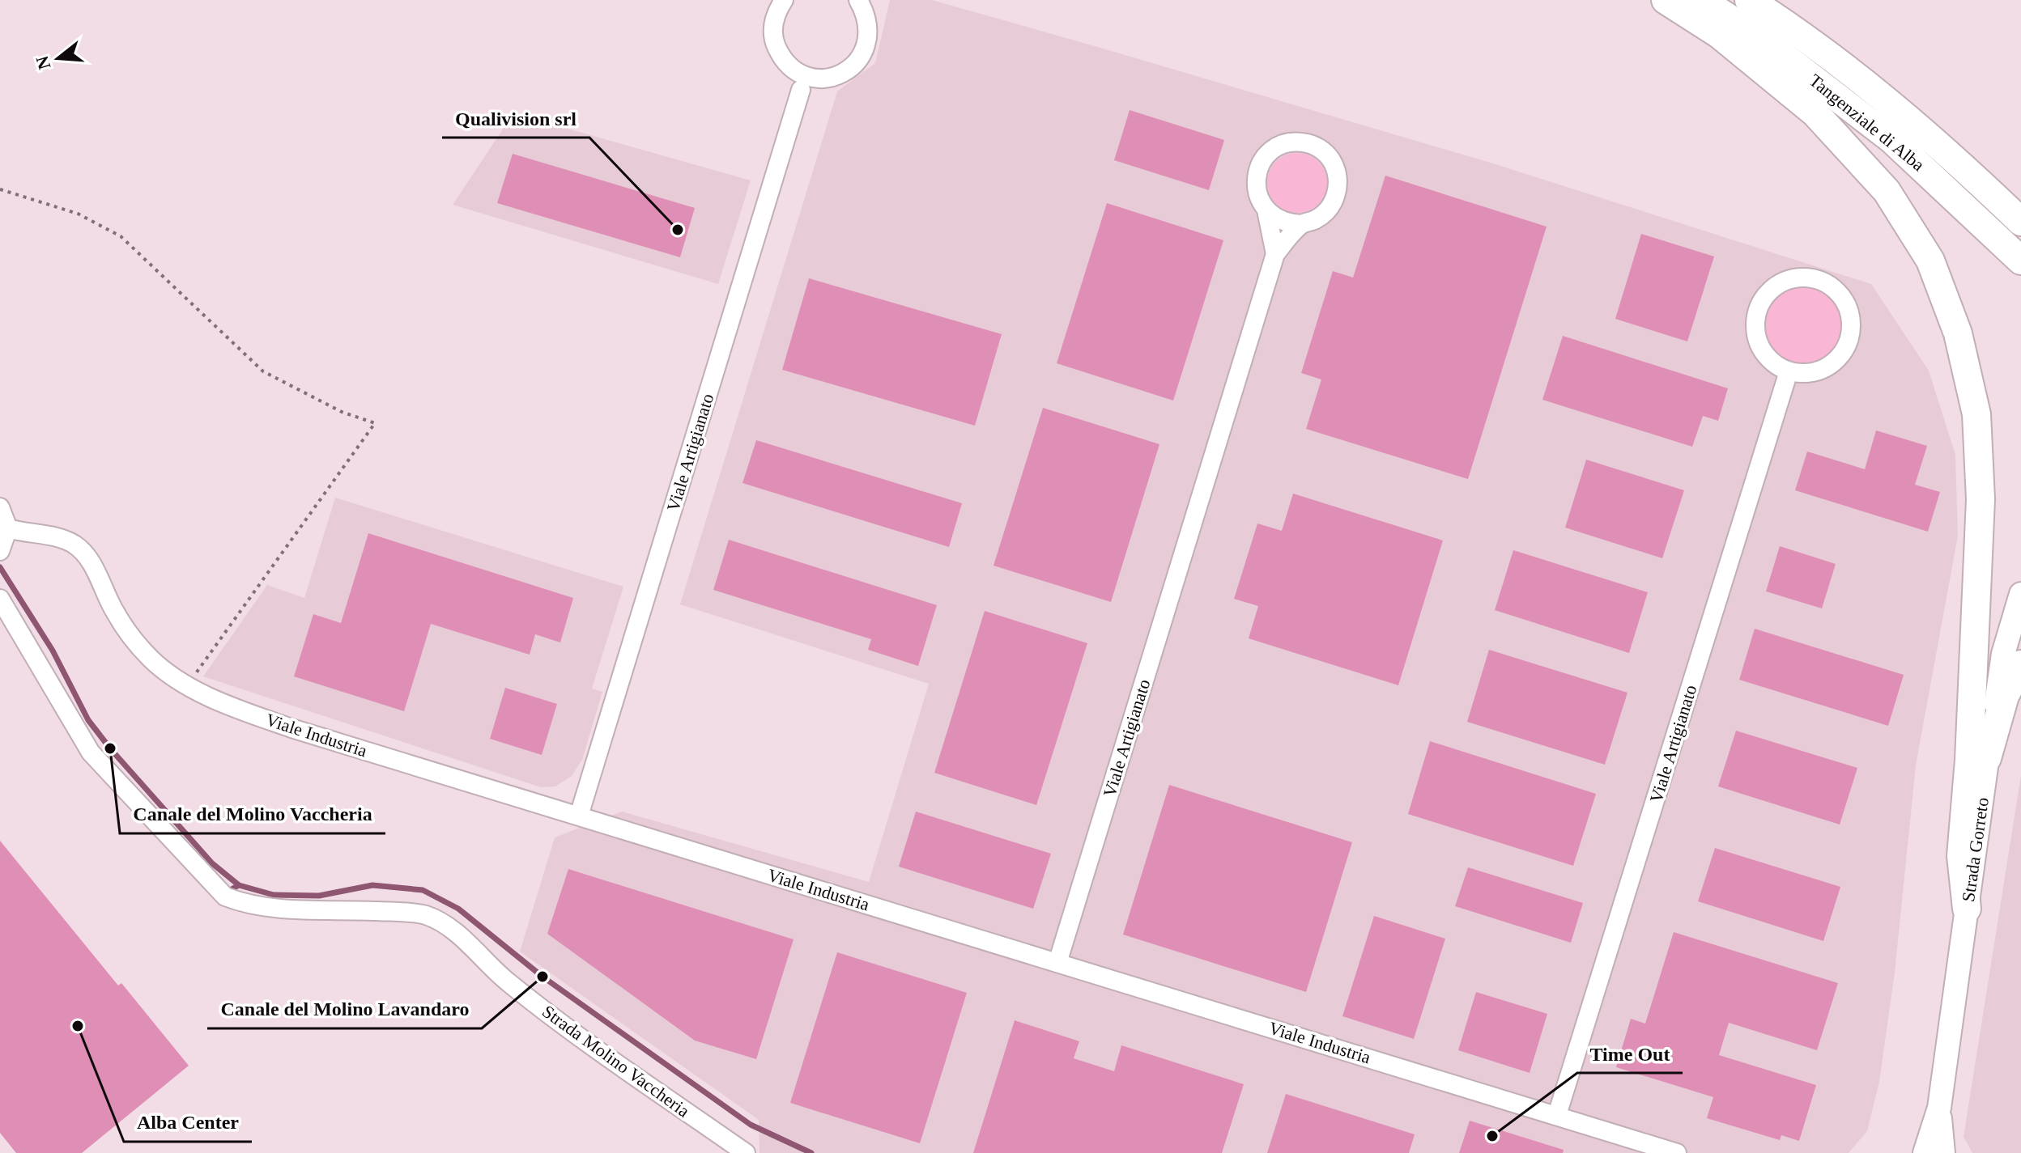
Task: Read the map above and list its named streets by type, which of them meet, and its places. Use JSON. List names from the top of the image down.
{
  "streets": {
    "highway": ["Tangenziale di Alba"],
    "main road": ["Strada Gorreto"],
    "street": ["Viale Artigianato", "Viale Industria", "Strada Molino Vaccheria"]
  },
  "crossings": [
    ["Viale Artigianato", "Viale Industria"]
  ],
  "places": [
    "Qualivision srl",
    "Canale del Molino Vaccheria",
    "Canale del Molino Lavandaro",
    "Alba Center",
    "Time Out"
  ],
  "north": "left"
}
